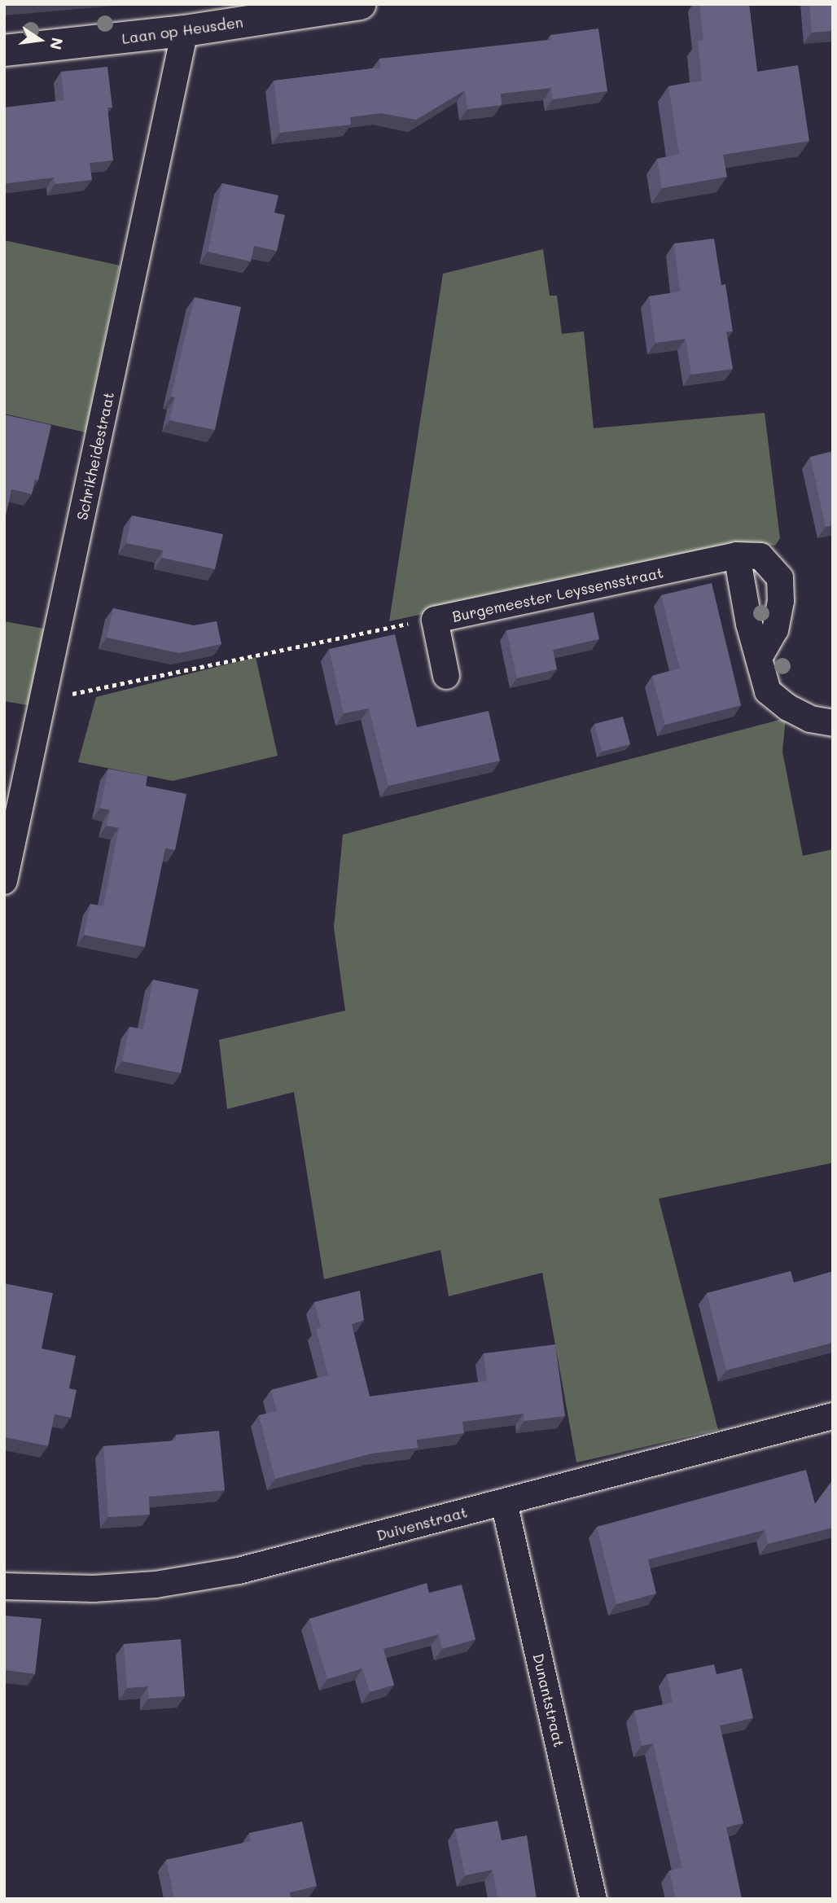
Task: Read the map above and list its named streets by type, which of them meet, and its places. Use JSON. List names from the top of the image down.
{
  "streets": {
    "street": [
      "Laan op Heusden",
      "Schrikheidestraat",
      "Burgemeester Leyssensstraat",
      "Duivenstraat",
      "Dunantstraat"
    ]
  },
  "crossings": [
    ["Laan op Heusden", "Schrikheidestraat"],
    ["Duivenstraat", "Dunantstraat"]
  ],
  "north": "right"
}
